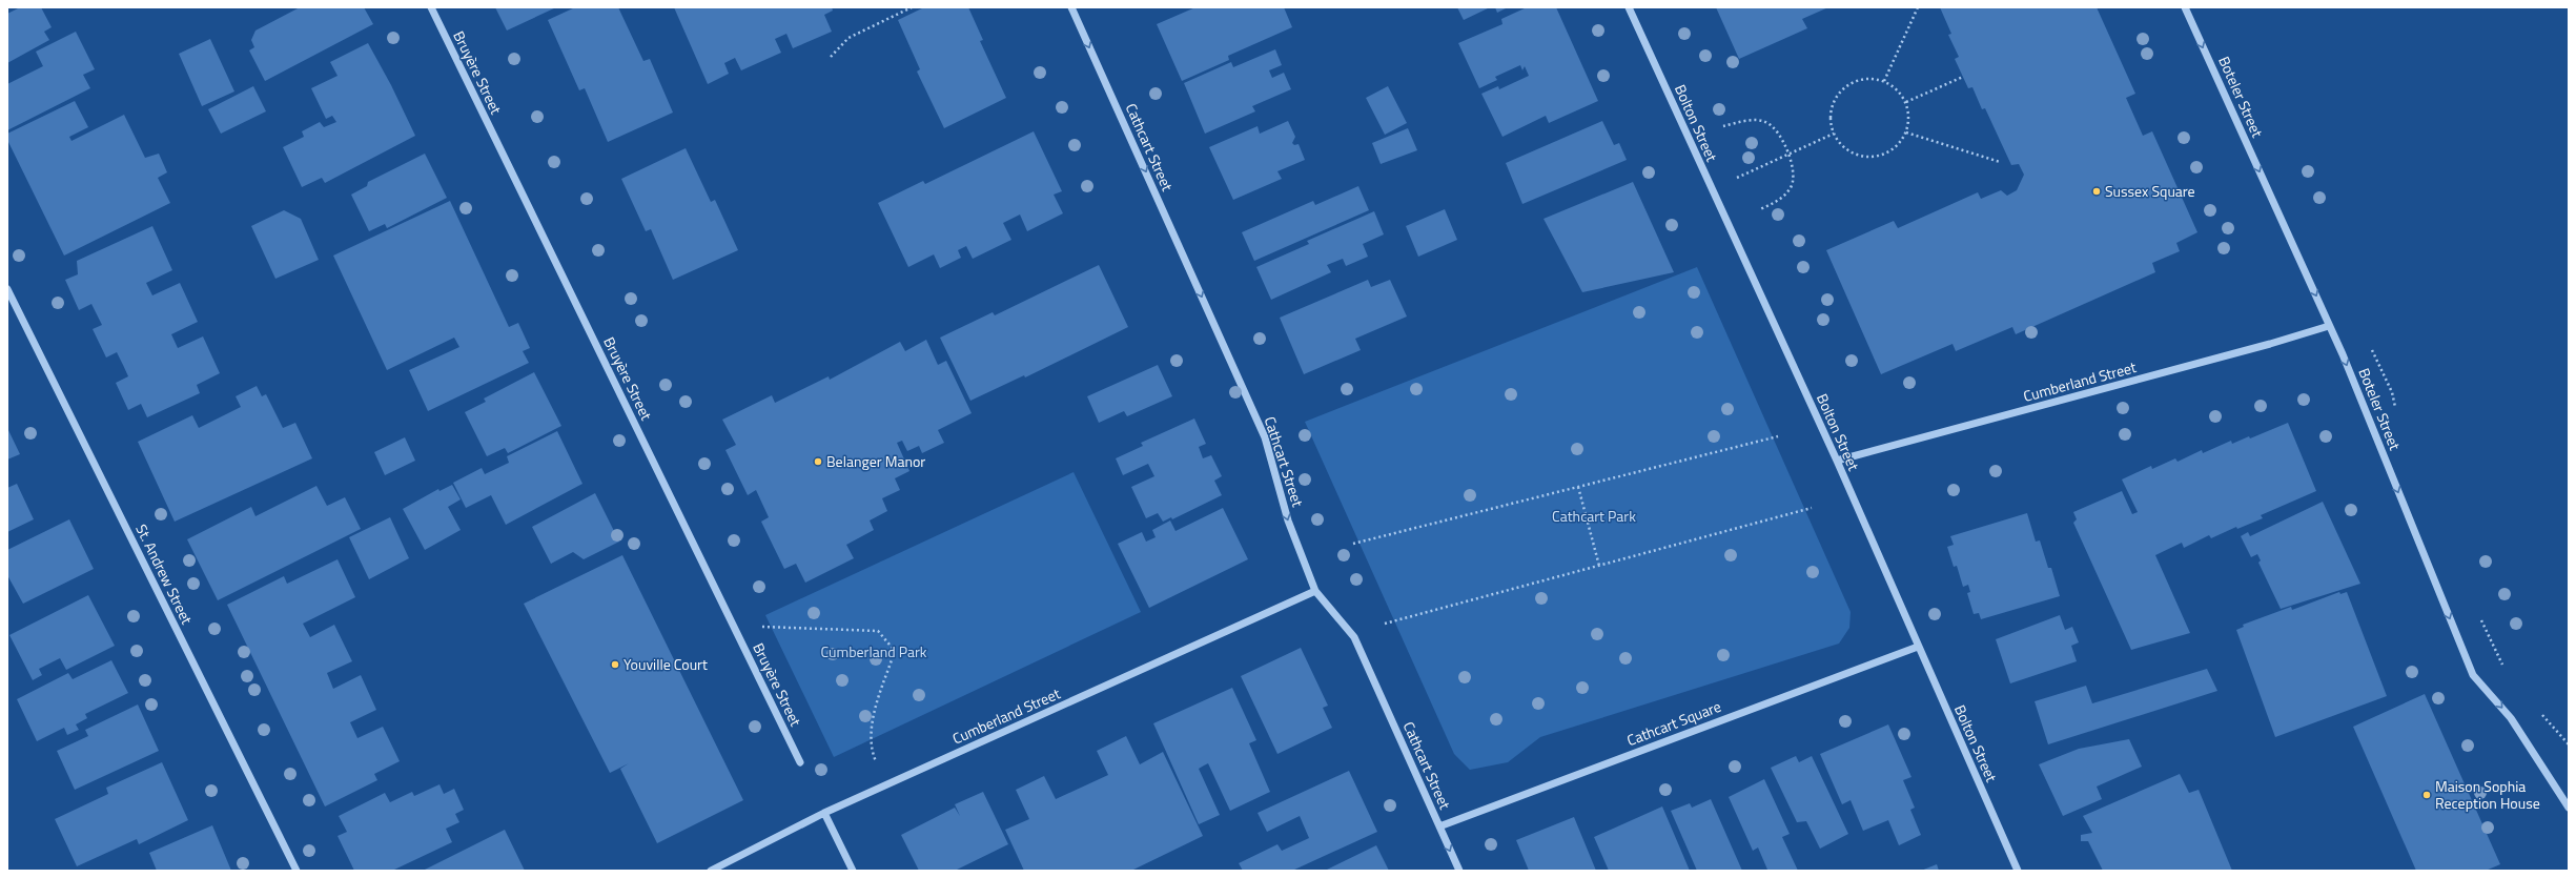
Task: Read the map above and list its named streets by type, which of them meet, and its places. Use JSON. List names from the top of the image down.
{
  "streets": {
    "street": [
      "Bruyère Street",
      "Boteler Street",
      "Bolton Street",
      "Cathcart Street",
      "Cumberland Street",
      "St. Andrew Street",
      "Cathcart Square"
    ]
  },
  "crossings": [
    ["Boteler Street", "Cumberland Street"],
    ["Bolton Street", "Cumberland Street"],
    ["Bolton Street", "Cathcart Square"],
    ["Cathcart Street", "Cumberland Street"],
    ["Cathcart Street", "Cathcart Square"]
  ],
  "one_way": ["Boteler Street", "Cathcart Street"],
  "parks": ["Cathcart Park", "Cumberland Park"],
  "places": [
    "Sussex Square",
    "Belanger Manor",
    "Youville Court",
    "Maison Sophia Reception House"
  ]
}
